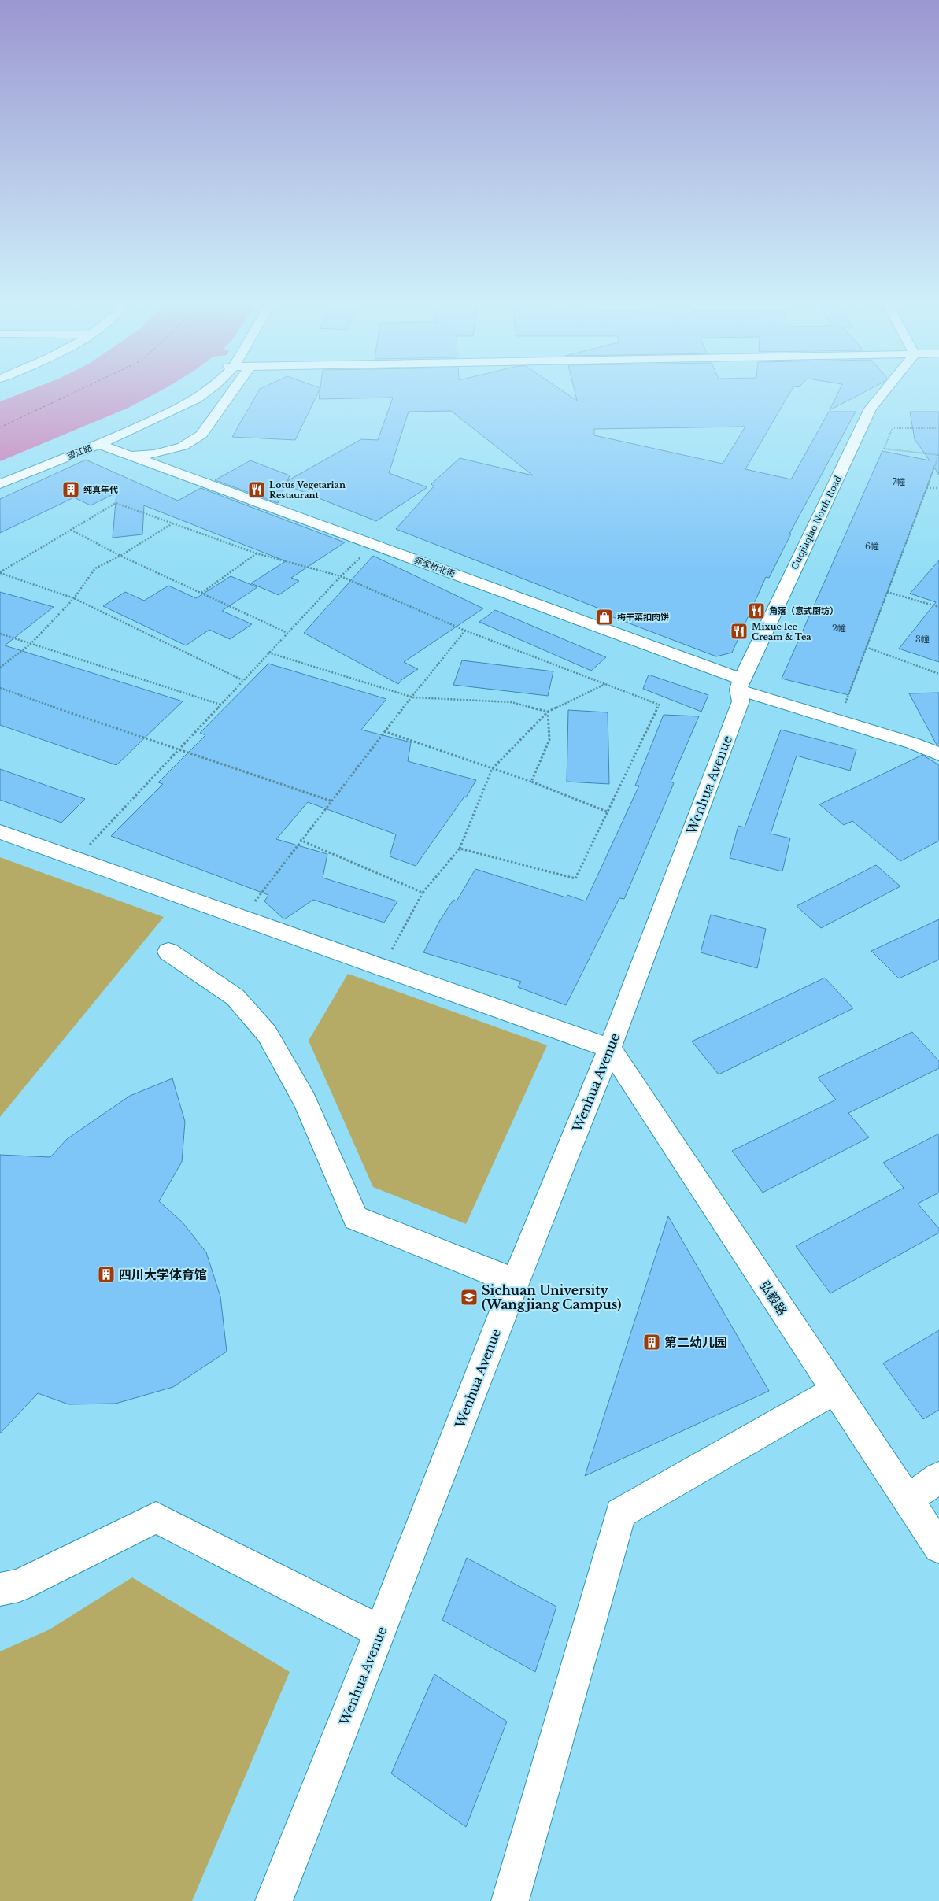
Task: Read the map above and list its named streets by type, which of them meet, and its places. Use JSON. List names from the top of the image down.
{
  "streets": {
    "street": [
      "望江路",
      "Guojiaqiao North Road",
      "郭家桥北街",
      "Wenhua Avenue",
      "弘毅路"
    ]
  },
  "crossings": [
    ["望江路", "郭家桥北街"],
    ["Guojiaqiao North Road", "郭家桥北街"],
    ["Guojiaqiao North Road", "Wenhua Avenue"],
    ["郭家桥北街", "Wenhua Avenue"],
    ["Wenhua Avenue", "弘毅路"]
  ],
  "places": {
    "building": ["纯真年代", "四川大学体育馆", "第二幼儿园"],
    "restaurant": ["Lotus Vegetarian Restaurant", "角落（意式厨坊）", "Mixue Ice Cream & Tea"],
    "shop": ["梅干菜扣肉饼"],
    "school or university": ["Sichuan University (Wangjiang Campus)"]
  },
  "house_numbers": [
    "7幢",
    "6幢",
    "2幢",
    "3幢"
  ]
}
